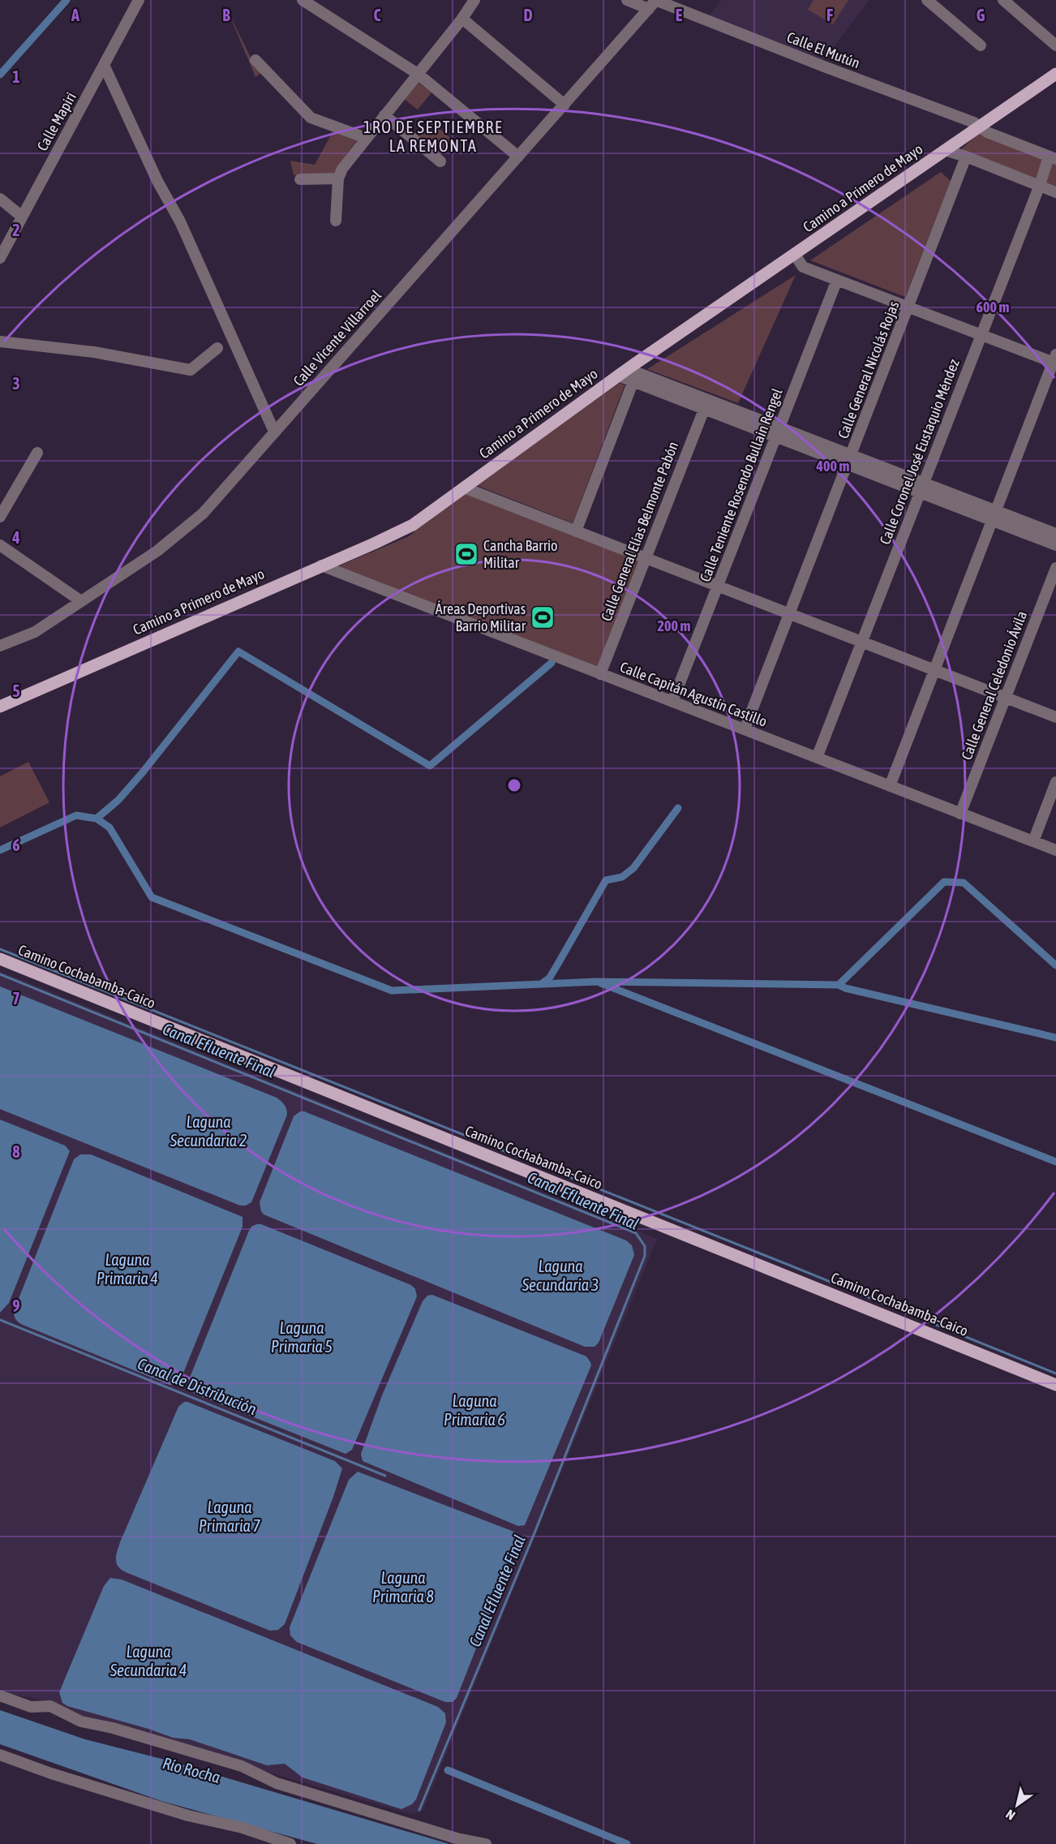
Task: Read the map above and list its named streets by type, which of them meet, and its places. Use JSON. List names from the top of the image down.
{
  "streets": {
    "main road": ["Camino a Primero de Mayo", "Camino Cochabamba-Caico"],
    "street": [
      "Calle El Mutún",
      "Calle Mapiri",
      "Calle Vicente Villarroel",
      "Calle General Nicolás Rojas",
      "Calle Coronel José Eustaquio Méndez",
      "Calle Teniente Rosendo Bullain Rengel",
      "Calle General Elías Belmonte Pabón",
      "Calle General Celedonio Ávila",
      "Calle Capitán Agustín Castillo"
    ]
  },
  "crossings": [
    ["Calle El Mutún", "Camino a Primero de Mayo"],
    ["Calle El Mutún", "Calle Vicente Villarroel"],
    ["Calle El Mutún", "Calle Coronel José Eustaquio Méndez"],
    ["Camino a Primero de Mayo", "Calle Capitán Agustín Castillo"],
    ["Calle General Nicolás Rojas", "Calle Capitán Agustín Castillo"],
    ["Calle Coronel José Eustaquio Méndez", "Calle Capitán Agustín Castillo"],
    ["Calle Teniente Rosendo Bullain Rengel", "Calle Capitán Agustín Castillo"],
    ["Calle General Elías Belmonte Pabón", "Calle Capitán Agustín Castillo"],
    ["Calle General Celedonio Ávila", "Calle Capitán Agustín Castillo"]
  ],
  "districts": ["1RO DE SEPTIEMBRE LA REMONTA"],
  "water": [
    "Canal Efluente Final",
    "Laguna Secundaria 2",
    "Laguna Primaria 4",
    "Laguna Secundaria 3",
    "Laguna Primaria 5",
    "Canal de Distribución",
    "Laguna Primaria 6",
    "Laguna Primaria 7",
    "Laguna Primaria 8",
    "Laguna Secundaria 4",
    "Río Rocha"
  ],
  "places": {
    "sports": ["Cancha Barrio Militar", "Áreas Deportivas Barrio Militar"]
  },
  "north": "bottom left",
  "grid": {
    "columns": [
      "A",
      "B",
      "C",
      "D",
      "E",
      "F",
      "G"
    ],
    "rows": [
      "1",
      "2",
      "3",
      "4",
      "5",
      "6",
      "7",
      "8",
      "9"
    ]
  },
  "rings": ["600 m", "400 m", "200 m"]
}
